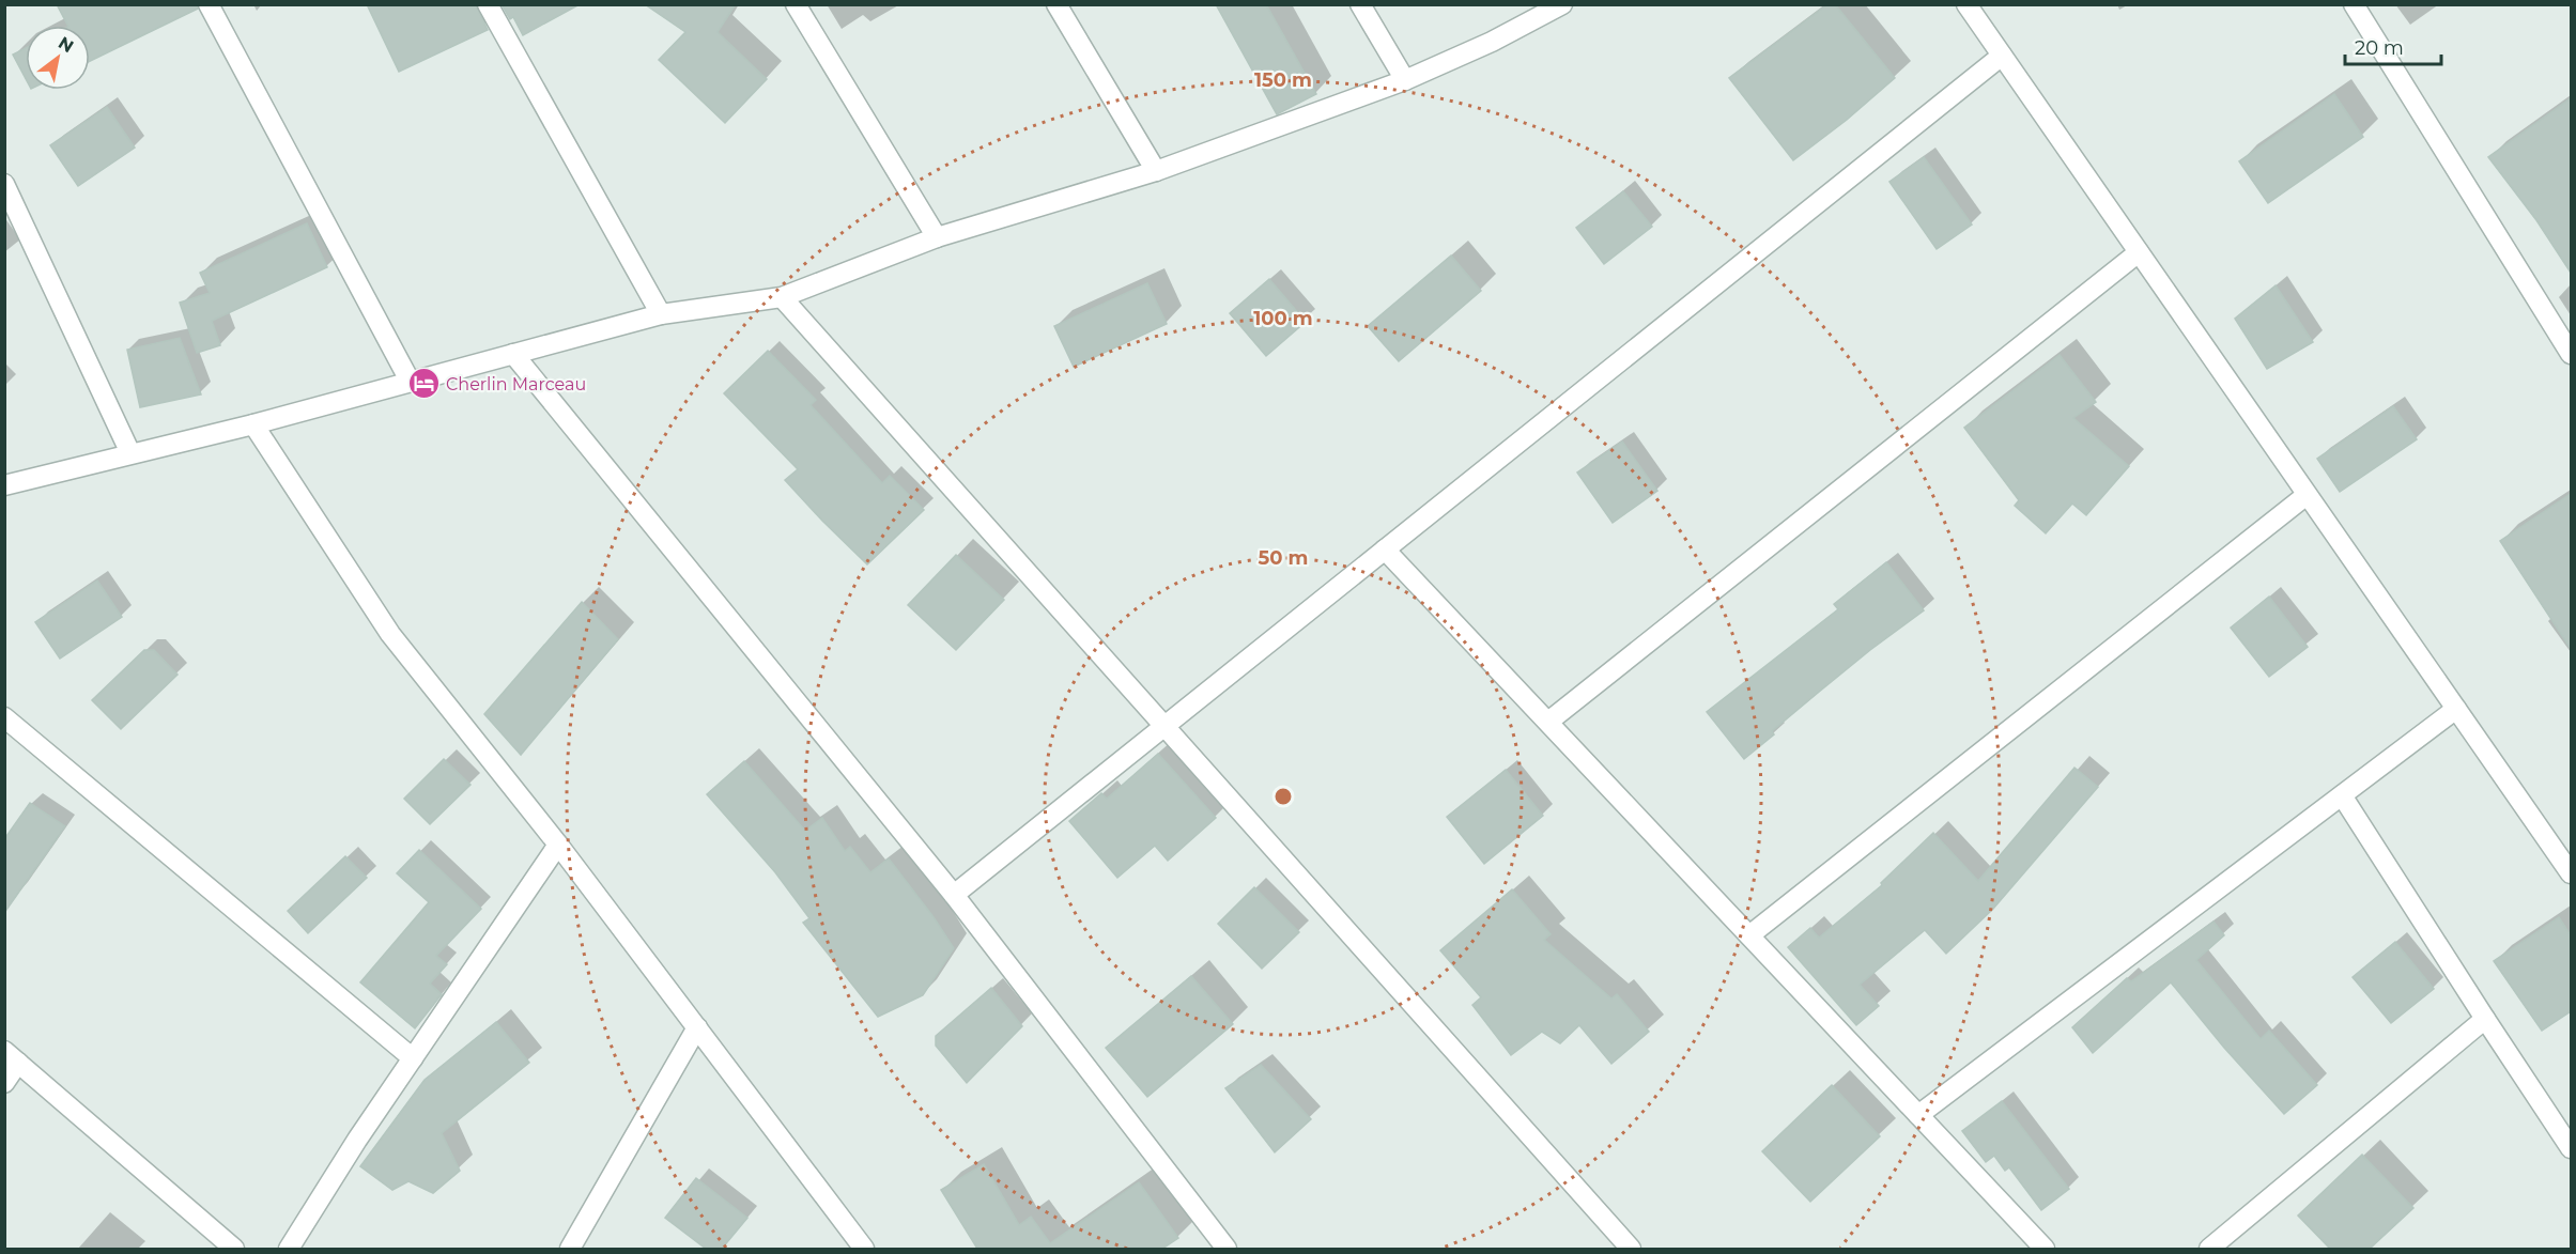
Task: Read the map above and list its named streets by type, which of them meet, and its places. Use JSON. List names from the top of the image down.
{
  "places": {
    "hotel": ["Cherlin Marceau"]
  },
  "scale_bar": "20 m",
  "north": "top right",
  "rings": ["150 m", "100 m", "50 m"]
}
